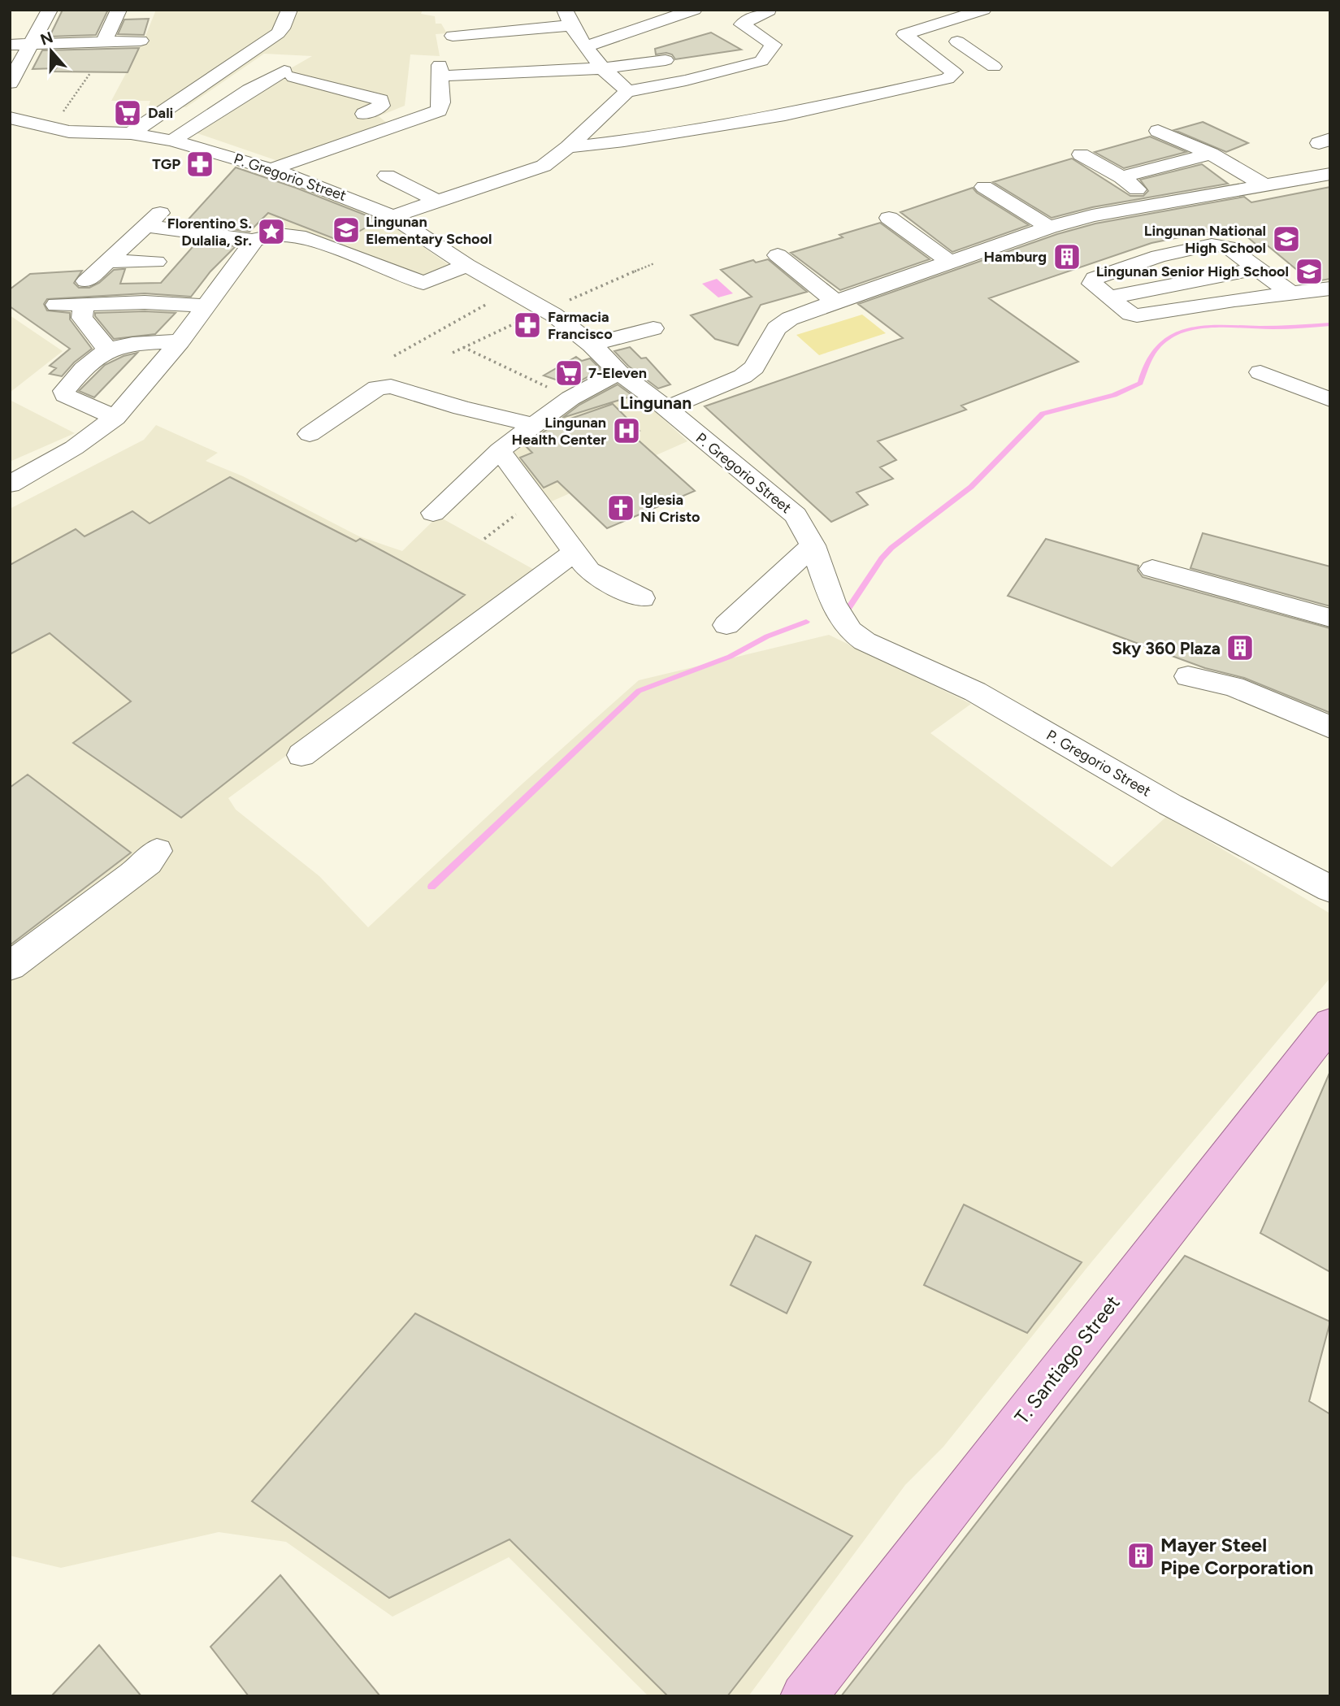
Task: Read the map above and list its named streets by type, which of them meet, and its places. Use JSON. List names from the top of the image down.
{
  "streets": {
    "main road": ["T. Santiago Street"],
    "street": ["P. Gregorio Street"]
  },
  "districts": ["Lingunan"],
  "places": {
    "supermarket": ["Dali", "7-Eleven"],
    "pharmacy": ["TGP", "Farmacia Francisco"],
    "school or university": ["Lingunan Elementary School", "Lingunan National High School", "Lingunan Senior High School"],
    "place": ["Florentino S. Dulalia, Sr."],
    "building": ["Hamburg", "Sky 360 Plaza", "Mayer Steel Pipe Corporation"],
    "hospital": ["Lingunan Health Center"],
    "church": ["Iglesia Ni Cristo"]
  },
  "north": "top"
}
